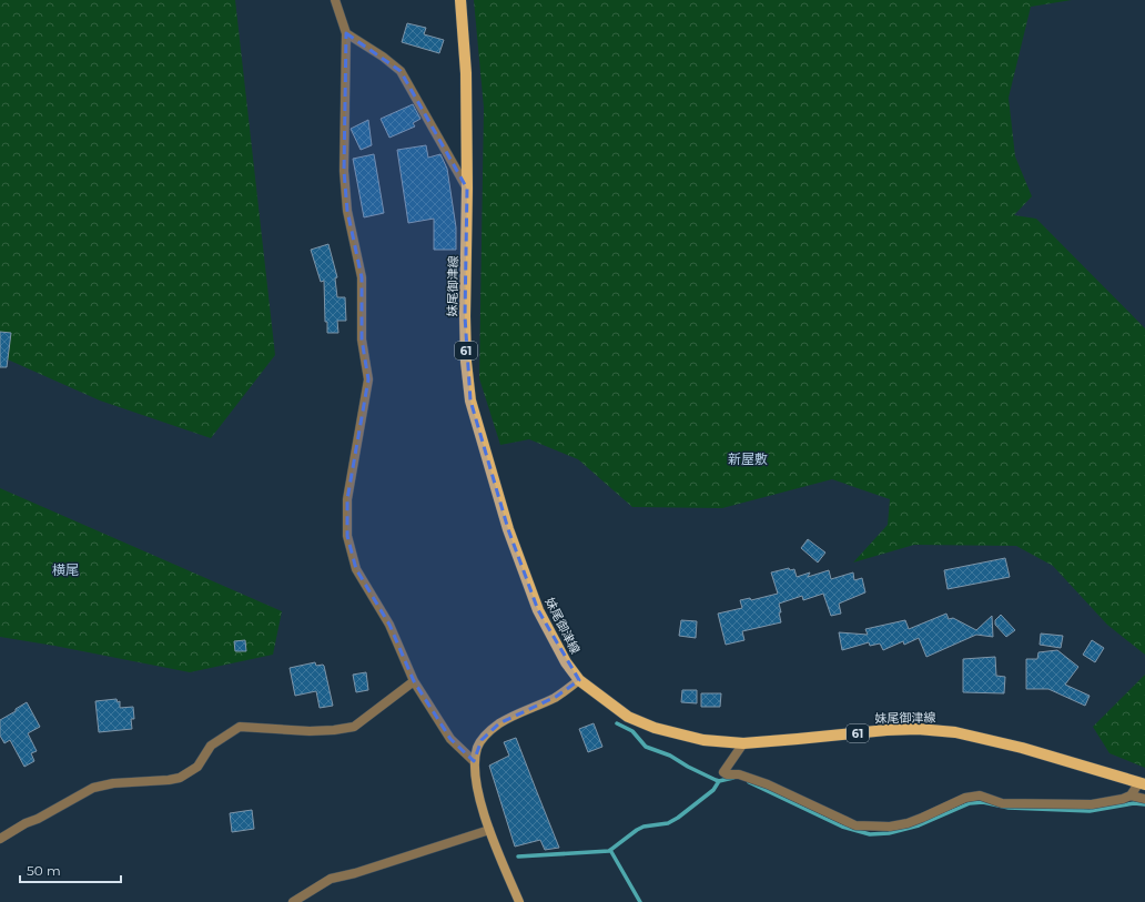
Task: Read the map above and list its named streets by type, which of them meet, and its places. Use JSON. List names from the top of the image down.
{
  "streets": {
    "main road": ["妹尾御津線", "61"]
  },
  "districts": ["新屋敷", "横尾"],
  "scale_bar": "50 m"
}
